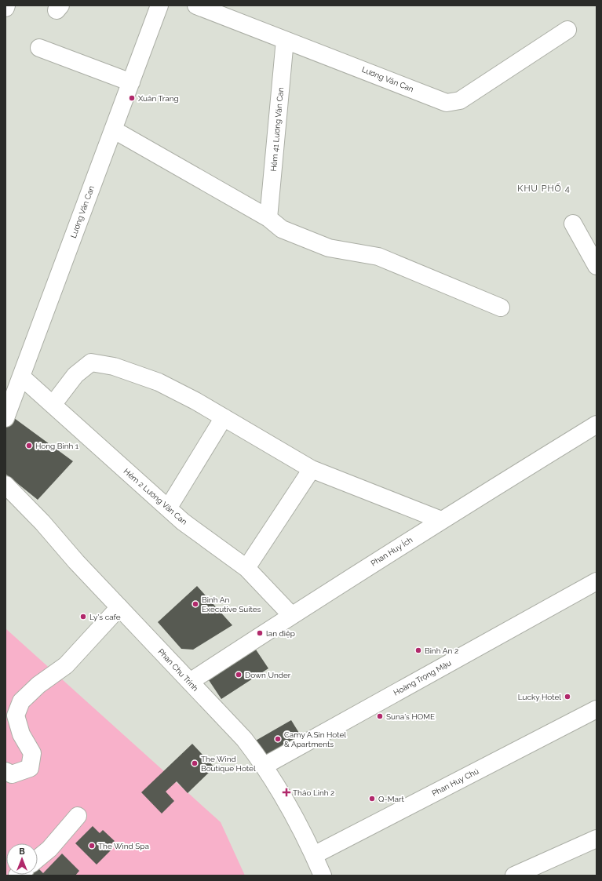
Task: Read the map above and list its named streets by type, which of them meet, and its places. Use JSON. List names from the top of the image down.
{
  "streets": {
    "street": [
      "Lương Văn Can",
      "Hẻm 41 Lương Văn Can",
      "Hẻm 2 Lương Văn Can",
      "Phan Huy Ích",
      "Phan Chu Trinh",
      "Hoàng Trọng Mậu",
      "Phan Huy Chú"
    ]
  },
  "crossings": [
    ["Lương Văn Can", "Hẻm 41 Lương Văn Can"],
    ["Lương Văn Can", "Hẻm 2 Lương Văn Can"],
    ["Hẻm 2 Lương Văn Can", "Phan Huy Ích"],
    ["Phan Huy Ích", "Phan Chu Trinh"],
    ["Phan Chu Trinh", "Hoàng Trọng Mậu"],
    ["Phan Chu Trinh", "Phan Huy Chú"]
  ],
  "districts": ["KHU PHỐ 4"],
  "places": {
    "other": [
      "Xuân Trang",
      "Hong Binh 1",
      "Binh An Executive Suites",
      "Ly's cafe",
      "lan điệp",
      "Binh An 2",
      "Down Under",
      "Lucky Hotel",
      "Suna's HOME",
      "Camy A.Sin Hotel & Apartments",
      "The Wind Boutique Hotel",
      "Q-Mart",
      "The Wind Spa"
    ],
    "health": ["Thảo Linh 2"]
  },
  "north": "top"
}
